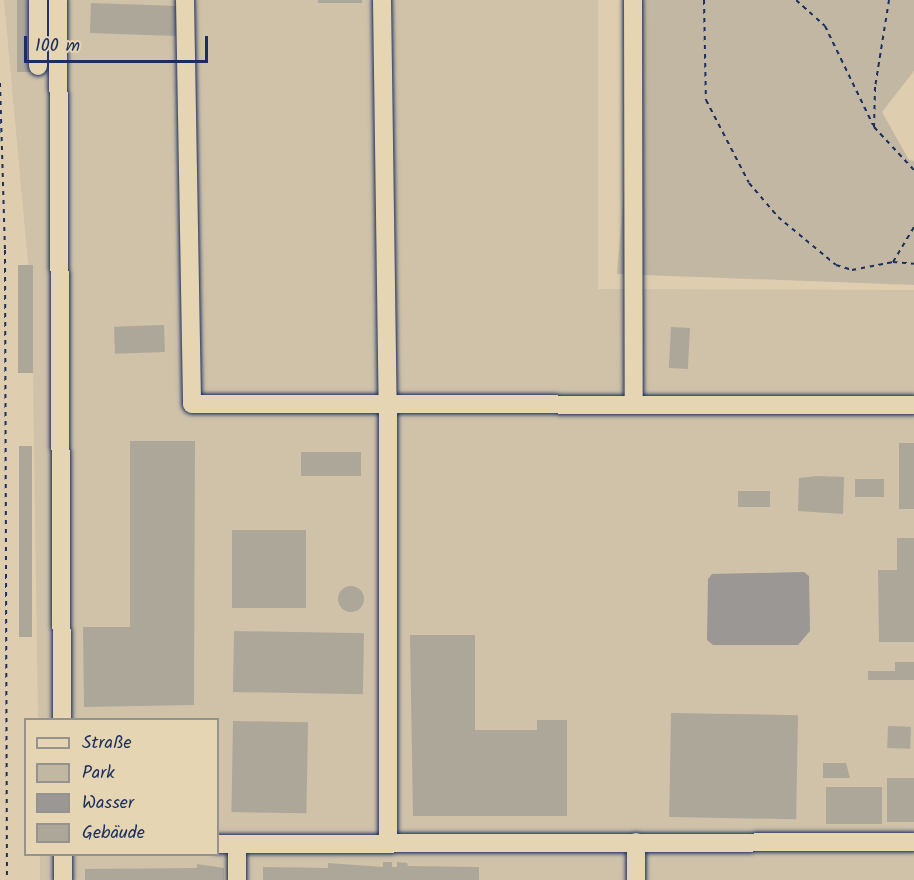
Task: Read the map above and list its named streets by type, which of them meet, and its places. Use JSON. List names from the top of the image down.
{
  "legend": [
    "Straße",
    "Park",
    "Wasser",
    "Gebäude"
  ],
  "scale_bar": "100 m"
}
